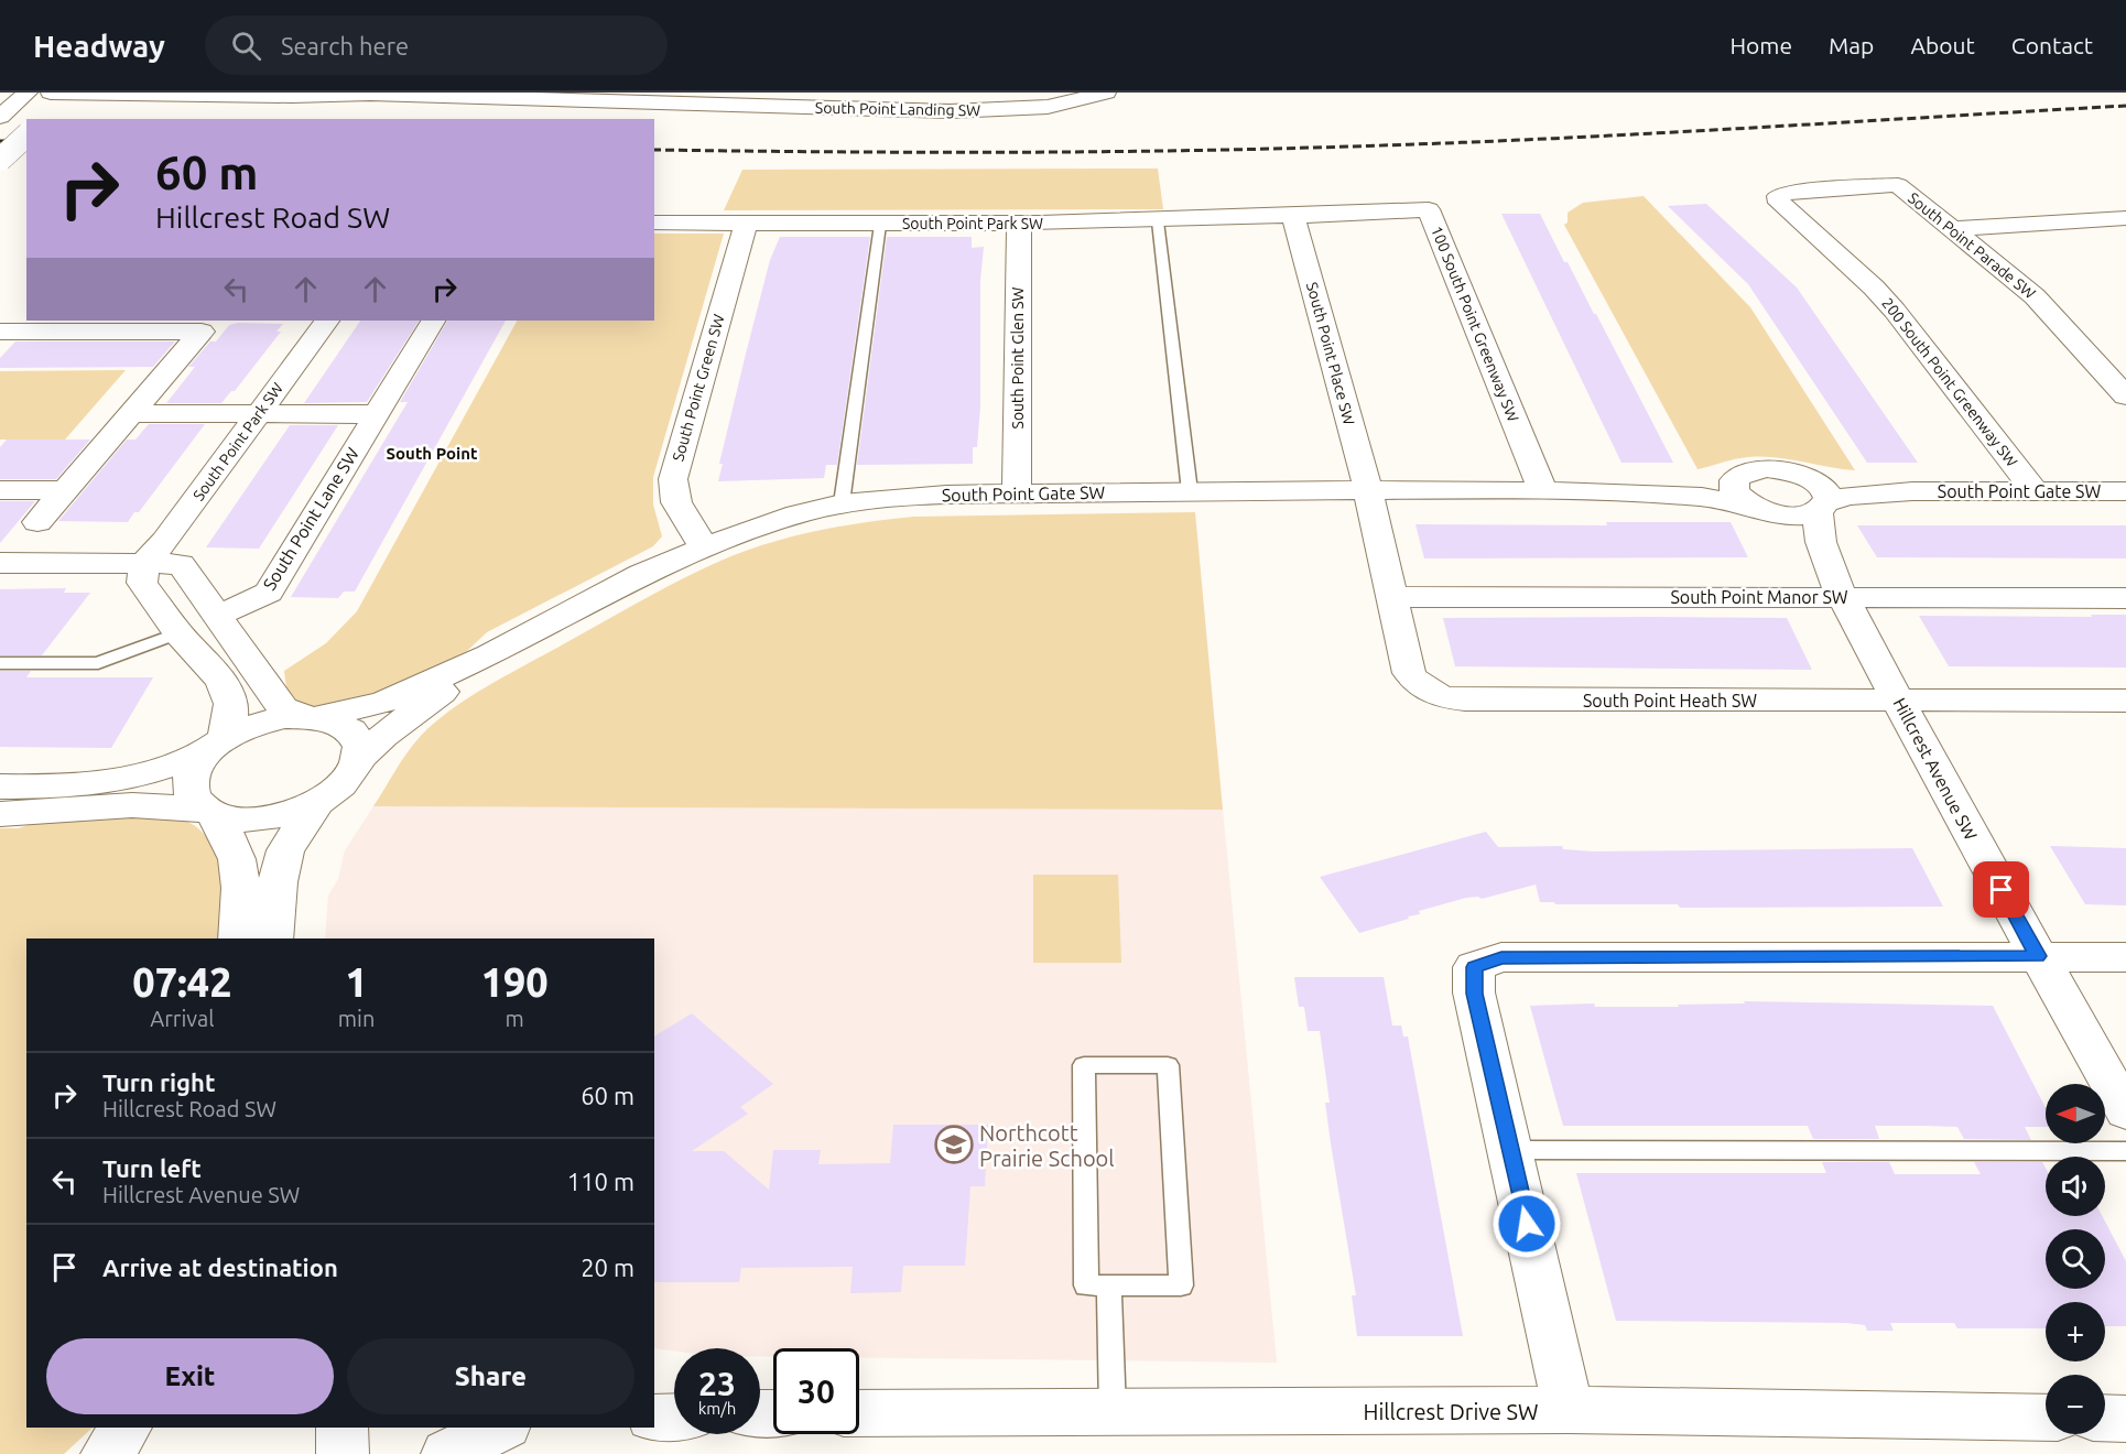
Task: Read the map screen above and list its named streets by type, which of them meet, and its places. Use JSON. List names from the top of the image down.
{
  "streets": {
    "street": [
      "South Point Landing SW",
      "South Point Park SW",
      "South Point Parade SW",
      "100 South Point Greenway SW",
      "South Point Place SW",
      "South Point Glen SW",
      "200 South Point Greenway SW",
      "South Point Green SW",
      "South Point Gate SW",
      "South Point Lane SW",
      "South Point Manor SW",
      "South Point Heath SW",
      "Hillcrest Avenue SW",
      "Hillcrest Drive SW"
    ]
  },
  "crossings": [
    ["South Point Park SW", "100 South Point Greenway SW"],
    ["South Point Park SW", "South Point Place SW"],
    ["South Point Park SW", "South Point Glen SW"],
    ["South Point Park SW", "South Point Green SW"],
    ["South Point Parade SW", "200 South Point Greenway SW"],
    ["100 South Point Greenway SW", "South Point Place SW"],
    ["100 South Point Greenway SW", "South Point Gate SW"],
    ["South Point Place SW", "South Point Gate SW"],
    ["South Point Place SW", "South Point Heath SW"],
    ["South Point Glen SW", "South Point Gate SW"],
    ["200 South Point Greenway SW", "South Point Gate SW"],
    ["South Point Green SW", "South Point Gate SW"],
    ["South Point Gate SW", "South Point Heath SW"],
    ["South Point Gate SW", "Hillcrest Avenue SW"],
    ["South Point Manor SW", "South Point Heath SW"],
    ["South Point Manor SW", "Hillcrest Avenue SW"],
    ["South Point Heath SW", "Hillcrest Avenue SW"]
  ],
  "districts": ["South Point"],
  "places": {
    "school or university": ["Northcott Prairie School"]
  },
  "north": "left",
  "page": {
    "header": "Headway",
    "search": "Search here",
    "nav": [
      "Home",
      "Map",
      "About",
      "Contact"
    ],
    "turn": ["60 m", "Hillcrest Road SW"],
    "eta": [
      "07:42",
      "Arrival",
      "1",
      "min",
      "190",
      "m"
    ],
    "list": [
      {
        "name": "Turn right",
        "note": "Hillcrest Road SW",
        "value": "60 m"
      },
      {
        "name": "Turn left",
        "note": "Hillcrest Avenue SW",
        "value": "110 m"
      },
      {
        "name": "Arrive at destination",
        "value": "20 m"
      }
    ],
    "map_buttons": ["+", "−"],
    "buttons": ["Exit", "Share"],
    "speed": "23 km/h",
    "limit": "30"
  }
}
